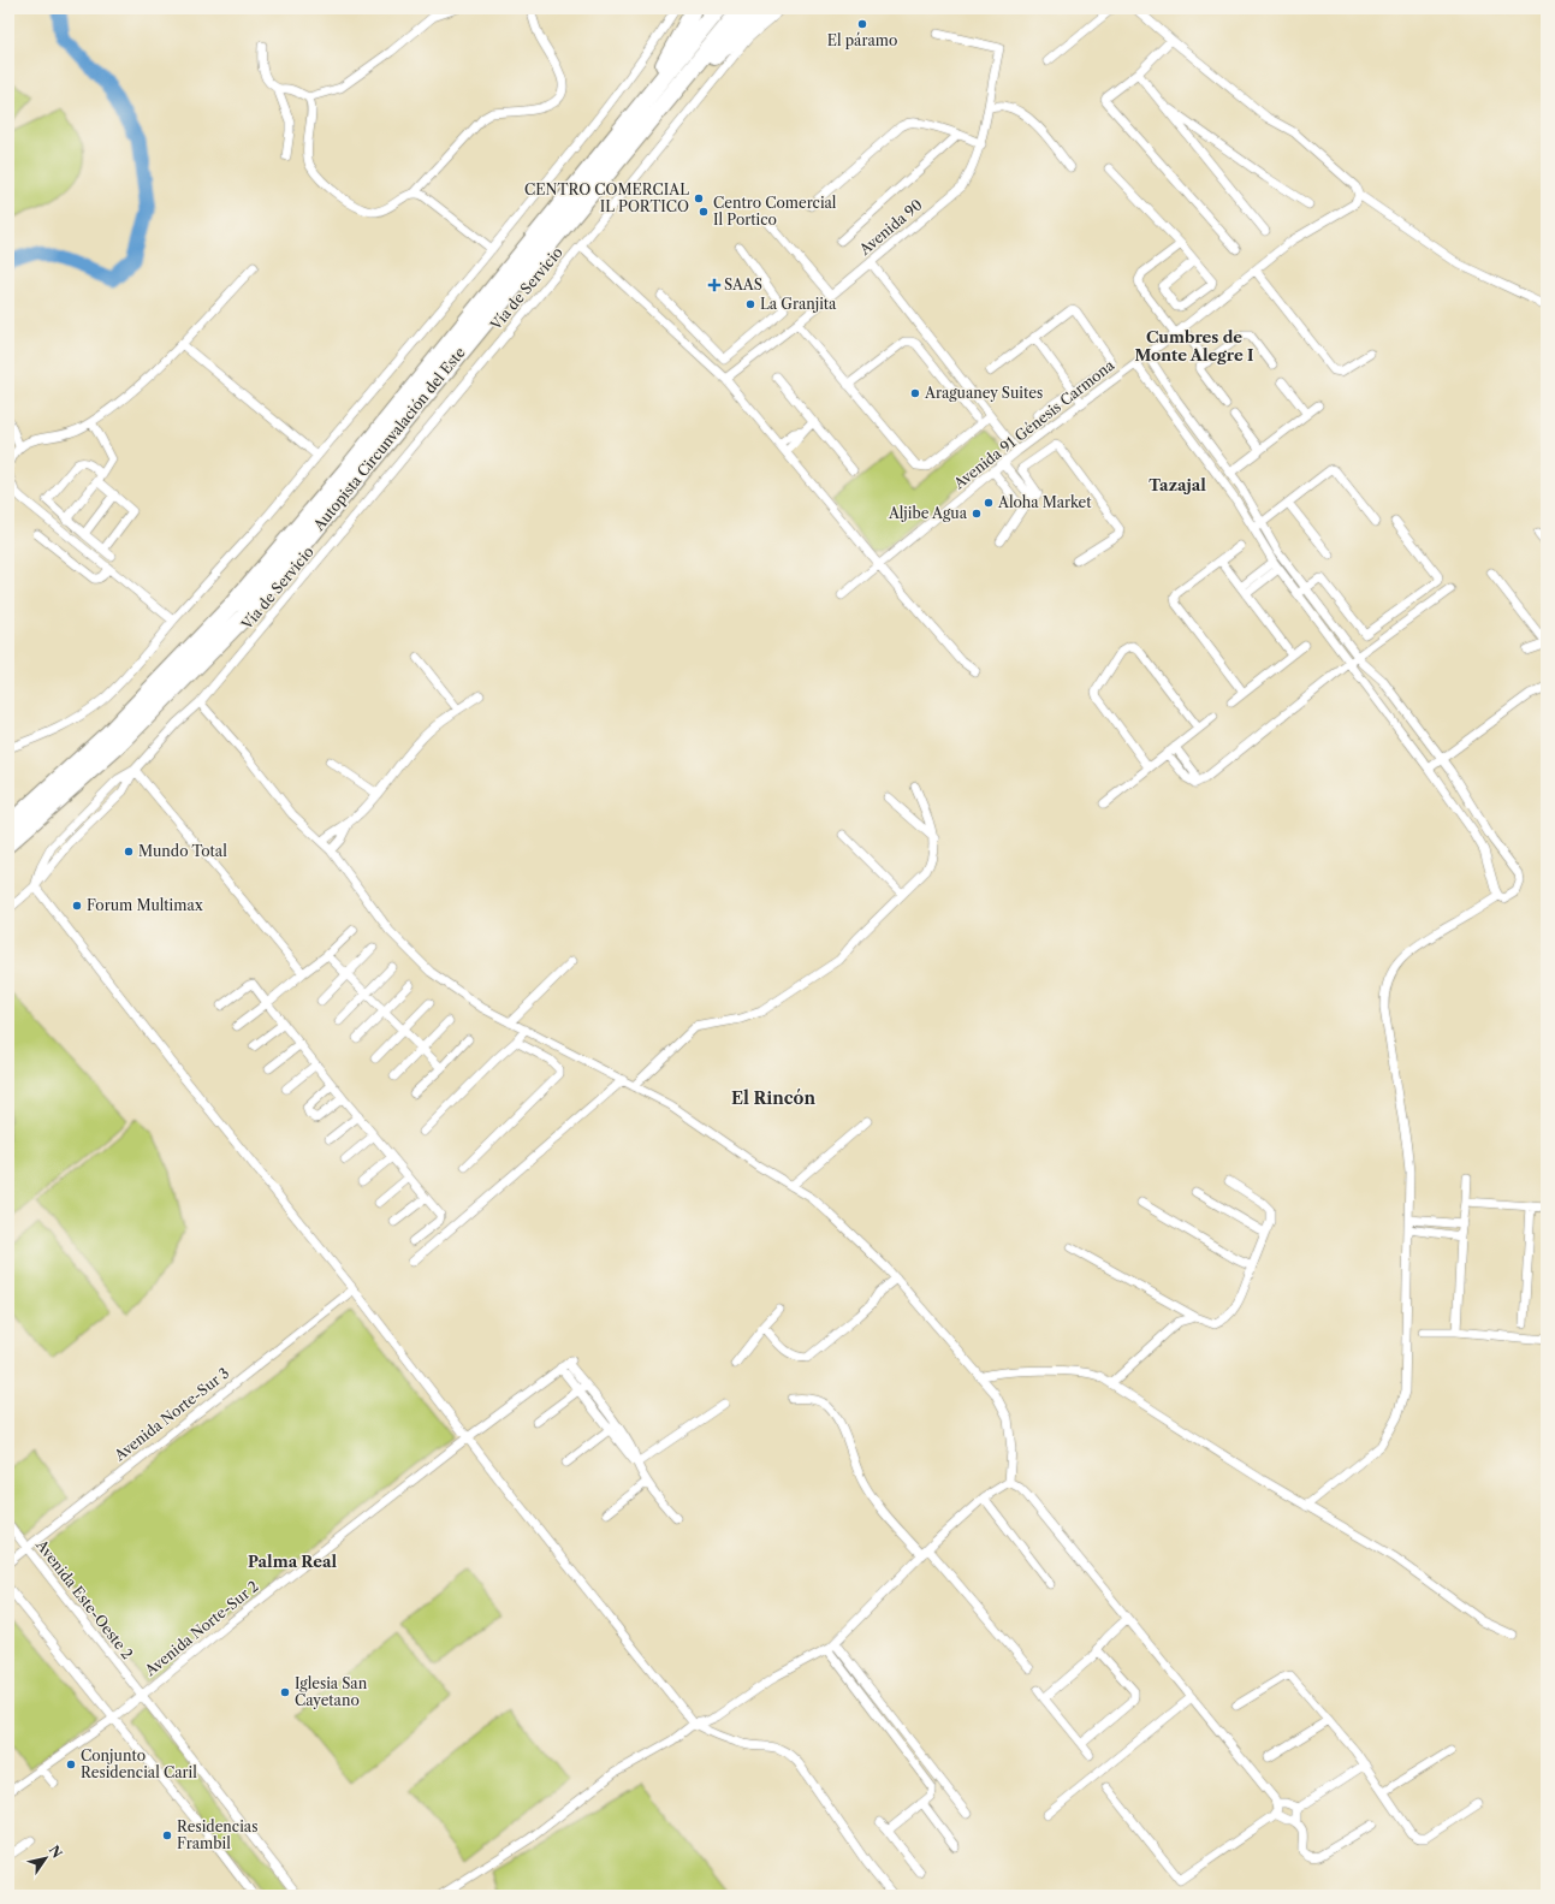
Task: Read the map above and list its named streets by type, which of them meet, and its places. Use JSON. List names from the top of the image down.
{
  "streets": {
    "highway": ["Autopista Circunvalación del Este"],
    "street": [
      "Avenida 90",
      "Vía de Servicio",
      "Avenida 91 Génesis Carmona",
      "Avenida Norte-Sur 3",
      "Avenida Este-Oeste 2",
      "Avenida Norte-Sur 2"
    ]
  },
  "crossings": [
    ["Avenida Norte-Sur 3", "Avenida Este-Oeste 2"],
    ["Avenida Este-Oeste 2", "Avenida Norte-Sur 2"]
  ],
  "districts": [
    "Cumbres de Monte Alegre I",
    "Tazajal",
    "El Rincón",
    "Palma Real"
  ],
  "places": {
    "other": [
      "El páramo",
      "CENTRO COMERCIAL IL PORTICO",
      "Centro Comercial Il Portico",
      "La Granjita",
      "Araguaney Suites",
      "Aloha Market",
      "Aljibe Agua",
      "Mundo Total",
      "Forum Multimax",
      "Iglesia San Cayetano",
      "Conjunto Residencial Caril",
      "Residencias Frambil"
    ],
    "health": ["SAAS"]
  },
  "north": "top right"
}
